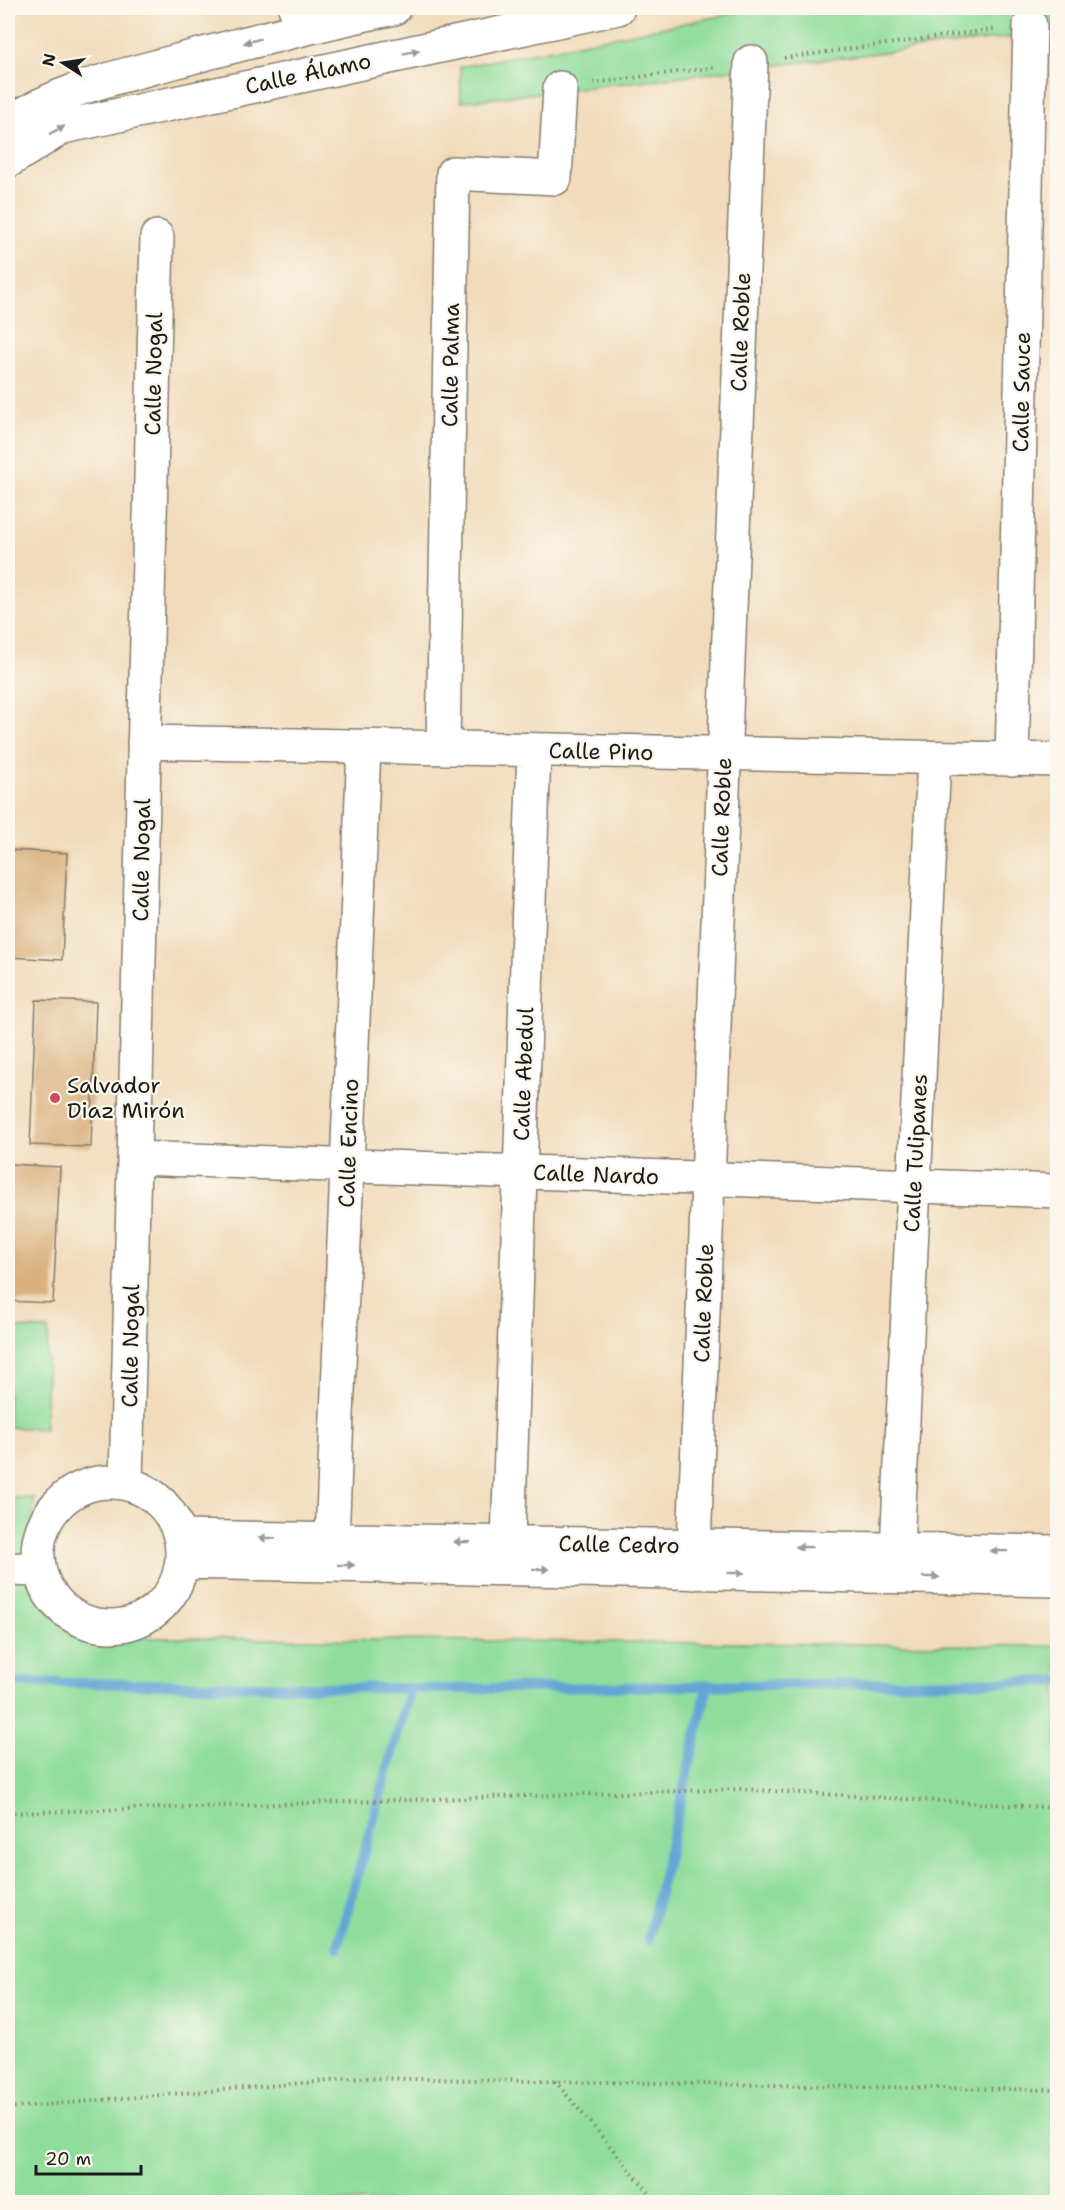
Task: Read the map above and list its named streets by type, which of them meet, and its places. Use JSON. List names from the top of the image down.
{
  "streets": {
    "street": [
      "Calle Álamo",
      "Calle Roble",
      "Calle Palma",
      "Calle Nogal",
      "Calle Sauce",
      "Calle Pino",
      "Calle Abedul",
      "Calle Encino",
      "Calle Tulipanes",
      "Calle Nardo",
      "Calle Cedro"
    ]
  },
  "crossings": [
    ["Calle Roble", "Calle Pino"],
    ["Calle Roble", "Calle Nardo"],
    ["Calle Roble", "Calle Cedro"],
    ["Calle Palma", "Calle Pino"],
    ["Calle Nogal", "Calle Pino"],
    ["Calle Nogal", "Calle Nardo"],
    ["Calle Nogal", "Calle Cedro"],
    ["Calle Sauce", "Calle Pino"],
    ["Calle Pino", "Calle Abedul"],
    ["Calle Pino", "Calle Encino"],
    ["Calle Pino", "Calle Tulipanes"],
    ["Calle Abedul", "Calle Nardo"],
    ["Calle Abedul", "Calle Cedro"],
    ["Calle Encino", "Calle Nardo"],
    ["Calle Encino", "Calle Cedro"],
    ["Calle Tulipanes", "Calle Nardo"],
    ["Calle Tulipanes", "Calle Cedro"]
  ],
  "places": ["Salvador Diaz Mirón"],
  "scale_bar": "20 m",
  "north": "left"
}
